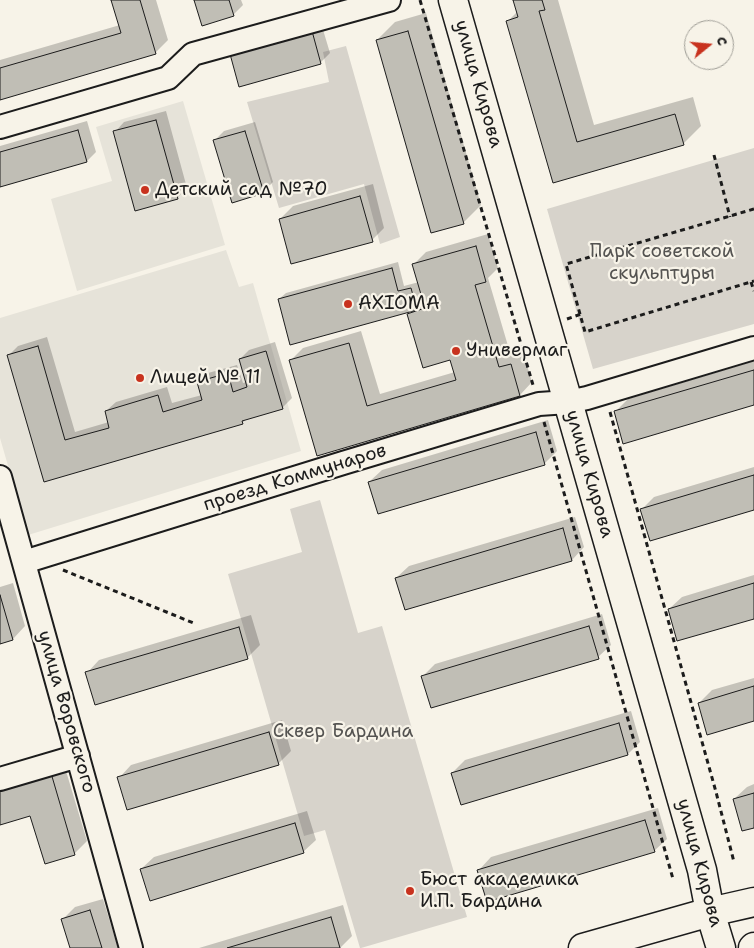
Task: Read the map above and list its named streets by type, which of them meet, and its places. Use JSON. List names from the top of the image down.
{
  "streets": {
    "main road": ["улица Кирова"],
    "street": ["проезд Коммунаров", "улица Воровского"]
  },
  "crossings": [
    ["улица Кирова", "проезд Коммунаров"],
    ["проезд Коммунаров", "улица Воровского"]
  ],
  "parks": ["Парк советской скульптуры", "Сквер Бардина"],
  "places": [
    "Детский сад №70",
    "AXIOMA",
    "Универмаг",
    "Лицей № 11",
    "Бюст академика И.П. Бардина"
  ],
  "north": "right"
}
